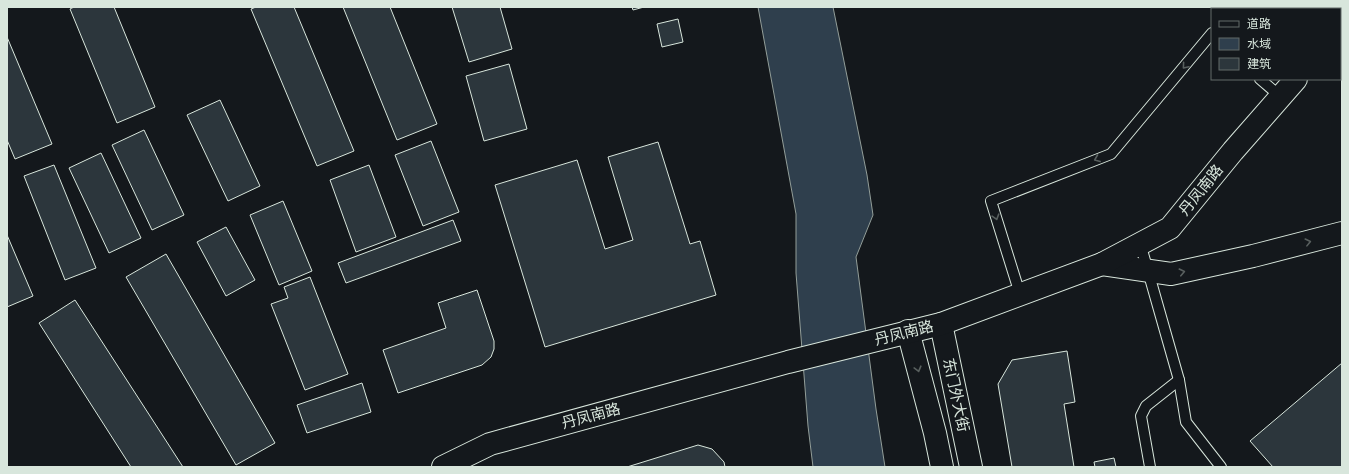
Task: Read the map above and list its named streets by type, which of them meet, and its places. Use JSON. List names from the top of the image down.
{
  "streets": {
    "main road": ["丹凤南路", "东门外大街"]
  },
  "crossings": [
    ["丹凤南路", "东门外大街"]
  ],
  "legend": ["道路", "水域", "建筑"]
}
